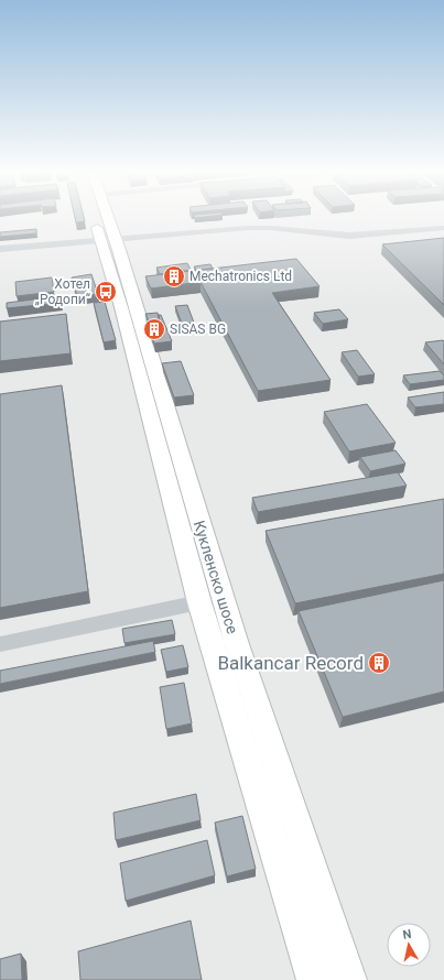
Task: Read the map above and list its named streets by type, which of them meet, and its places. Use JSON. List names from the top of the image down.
{
  "streets": {
    "main road": ["Кукленско шосе"]
  },
  "places": {
    "building": ["Mechatronics Ltd", "SISAS BG", "Balkancar Record"],
    "bus stop": ["Хотел „Родопи“"]
  },
  "north": "top"
}
